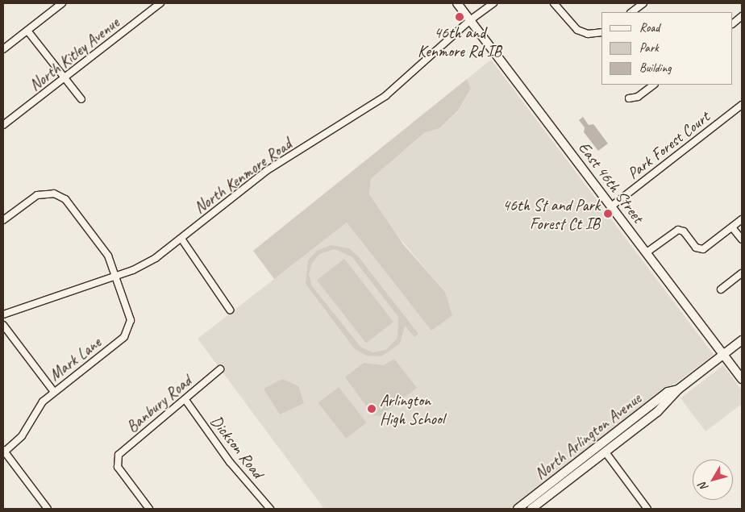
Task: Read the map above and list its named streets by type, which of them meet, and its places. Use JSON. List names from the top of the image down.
{
  "streets": {
    "main road": ["East 46th Street", "North Arlington Avenue"],
    "street": [
      "North Kitley Avenue",
      "Park Forest Court",
      "North Kenmore Road",
      "Mark Lane",
      "Banbury Road",
      "Dickson Road"
    ]
  },
  "crossings": [
    ["Park Forest Court", "East 46th Street"],
    ["North Kenmore Road", "East 46th Street"],
    ["North Kenmore Road", "Mark Lane"],
    ["East 46th Street", "North Arlington Avenue"],
    ["Banbury Road", "Dickson Road"]
  ],
  "places": ["46th and Kenmore Rd IB", "46th St and Park Forest Ct IB", "Arlington High School"],
  "legend": ["Road", "Park", "Building"],
  "north": "bottom left"
}
